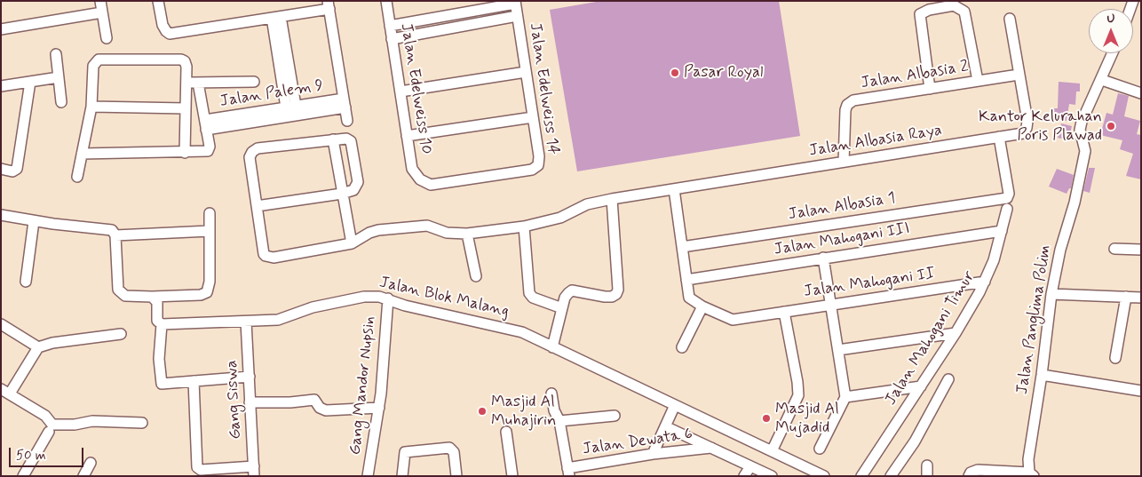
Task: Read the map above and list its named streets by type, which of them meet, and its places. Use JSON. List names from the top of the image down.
{
  "streets": {
    "street": [
      "Jalan Albasia 2",
      "Jalan Edelweiss 10",
      "Jalan Edelweiss 14",
      "Jalan Palem 9",
      "Jalan Albasia Raya",
      "Jalan Albasia 1",
      "Jalan Mahogani III",
      "Jalan Mahogani II",
      "Jalan Blok Malang",
      "Jalan Panglima Polim",
      "Jalan Mahogani Timur",
      "Gang Mandor Nupsin",
      "Gang Siswa",
      "Jalan Dewata 6"
    ]
  },
  "crossings": [
    ["Jalan Albasia 2", "Jalan Albasia Raya"],
    ["Jalan Edelweiss 10", "Jalan Edelweiss 14"],
    ["Jalan Albasia Raya", "Jalan Albasia 1"],
    ["Jalan Mahogani III", "Jalan Mahogani Timur"],
    ["Jalan Mahogani II", "Jalan Mahogani Timur"],
    ["Jalan Blok Malang", "Gang Mandor Nupsin"],
    ["Jalan Blok Malang", "Gang Siswa"]
  ],
  "places": [
    "Pasar Royal",
    "Kantor Kelurahan Poris Plawad",
    "Masjid Al Muhajirin",
    "Masjid Al Mujadid"
  ],
  "scale_bar": "50 m",
  "north": "top"
}
